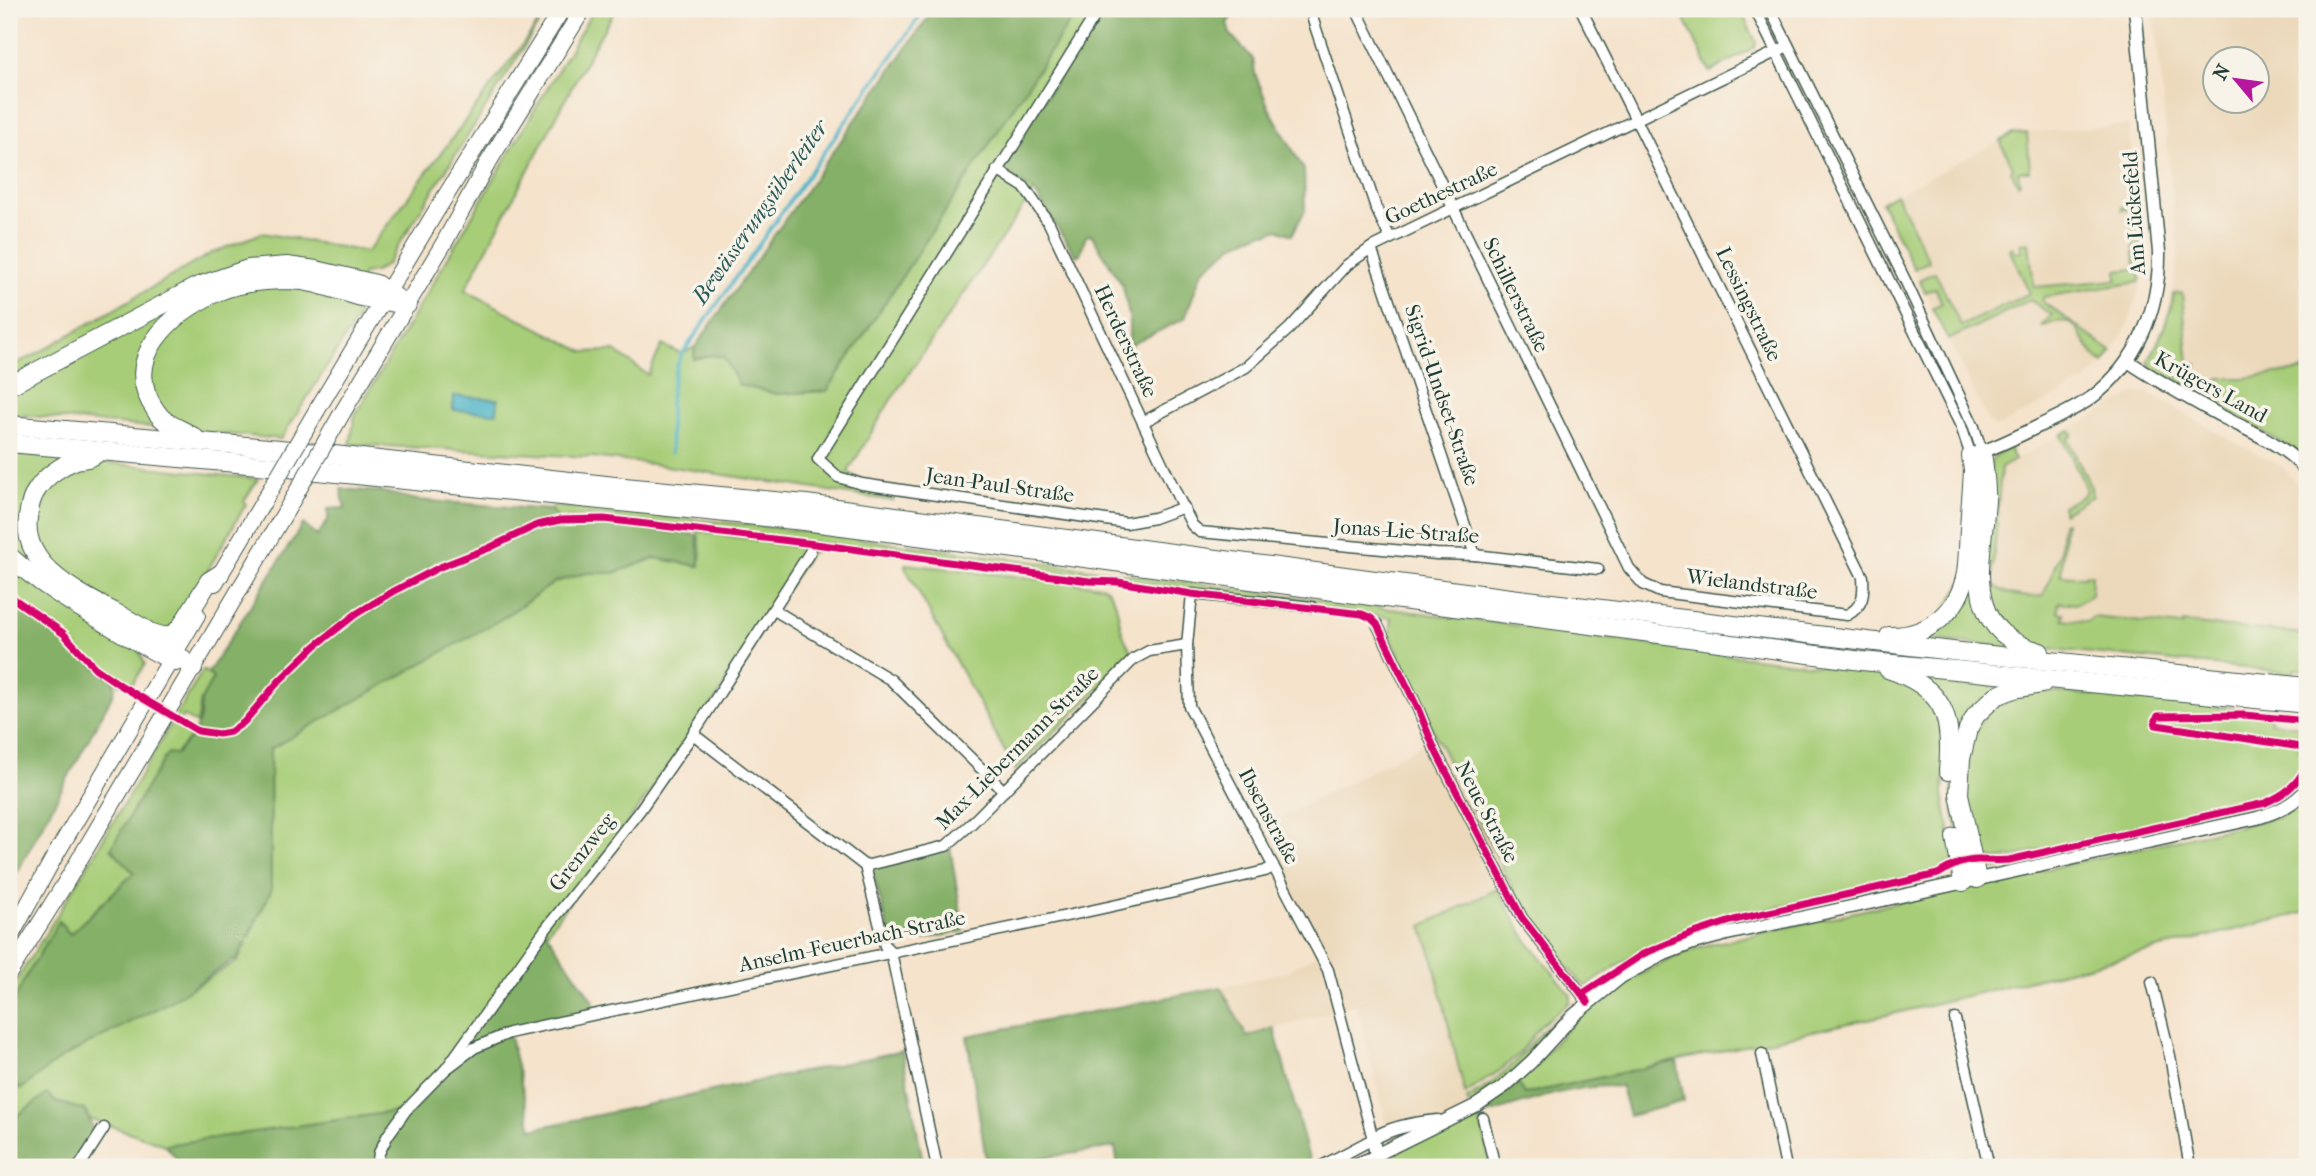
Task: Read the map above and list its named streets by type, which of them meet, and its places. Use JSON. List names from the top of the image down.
{
  "streets": {
    "street": [
      "Goethestraße",
      "Am Lückefeld",
      "Schillerstraße",
      "Lessingstraße",
      "Herderstraße",
      "Krügers Land",
      "Sigrid-Undset-Straße",
      "Jean-Paul-Straße",
      "Jonas-Lie-Straße",
      "Wielandstraße",
      "Max-Liebermann-Straße",
      "Neue Straße",
      "Ibsenstraße",
      "Grenzweg",
      "Anselm-Feuerbach-Straße"
    ]
  },
  "crossings": [
    ["Goethestraße", "Schillerstraße"],
    ["Goethestraße", "Lessingstraße"],
    ["Goethestraße", "Herderstraße"],
    ["Goethestraße", "Sigrid-Undset-Straße"],
    ["Am Lückefeld", "Krügers Land"],
    ["Schillerstraße", "Wielandstraße"],
    ["Lessingstraße", "Wielandstraße"],
    ["Herderstraße", "Jean-Paul-Straße"],
    ["Herderstraße", "Jonas-Lie-Straße"],
    ["Sigrid-Undset-Straße", "Jonas-Lie-Straße"],
    ["Max-Liebermann-Straße", "Ibsenstraße"],
    ["Ibsenstraße", "Anselm-Feuerbach-Straße"],
    ["Grenzweg", "Anselm-Feuerbach-Straße"]
  ],
  "water": ["Bewässerungsüberleiter"],
  "north": "top left"
}
